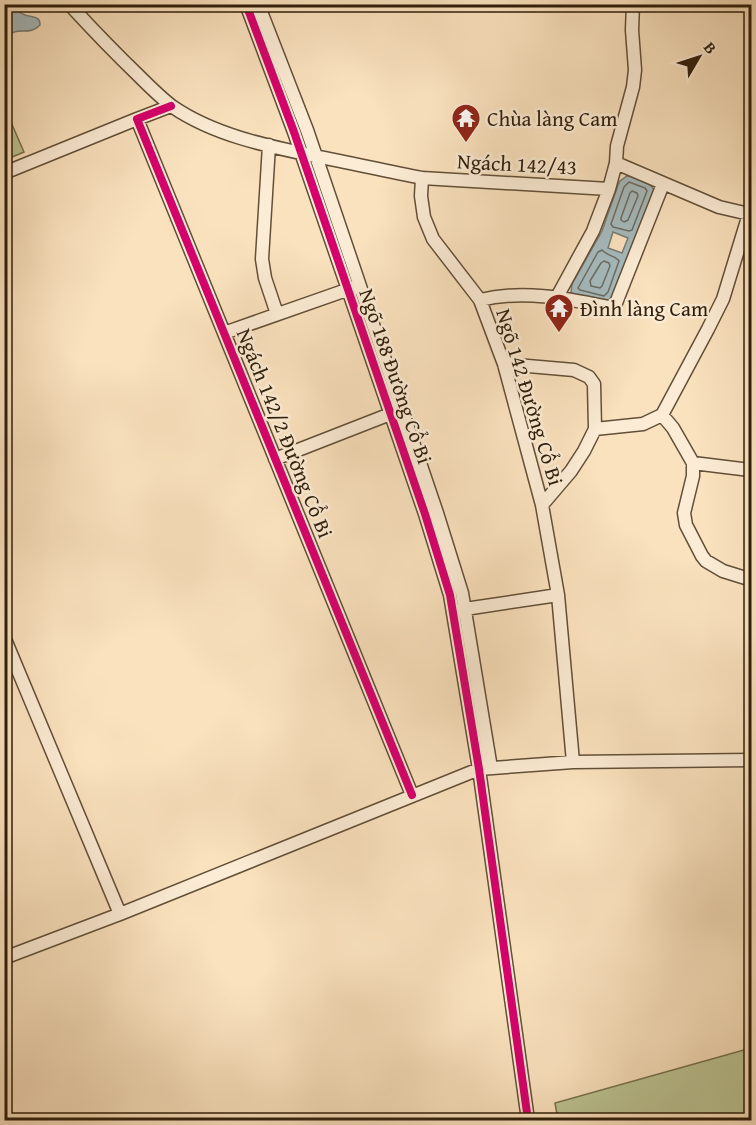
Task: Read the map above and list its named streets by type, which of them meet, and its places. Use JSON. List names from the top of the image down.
{
  "streets": {
    "street": [
      "Ngách 142/43",
      "Ngõ 188 Đường Cổ Bi",
      "Ngõ 142 Đường Cổ Bi",
      "Ngách 142/2 Đường Cổ Bi"
    ]
  },
  "crossings": [
    ["Ngách 142/43", "Ngõ 142 Đường Cổ Bi"]
  ],
  "places": {
    "temple": ["Chùa làng Cam", "Đình làng Cam"]
  },
  "north": "top right"
}
